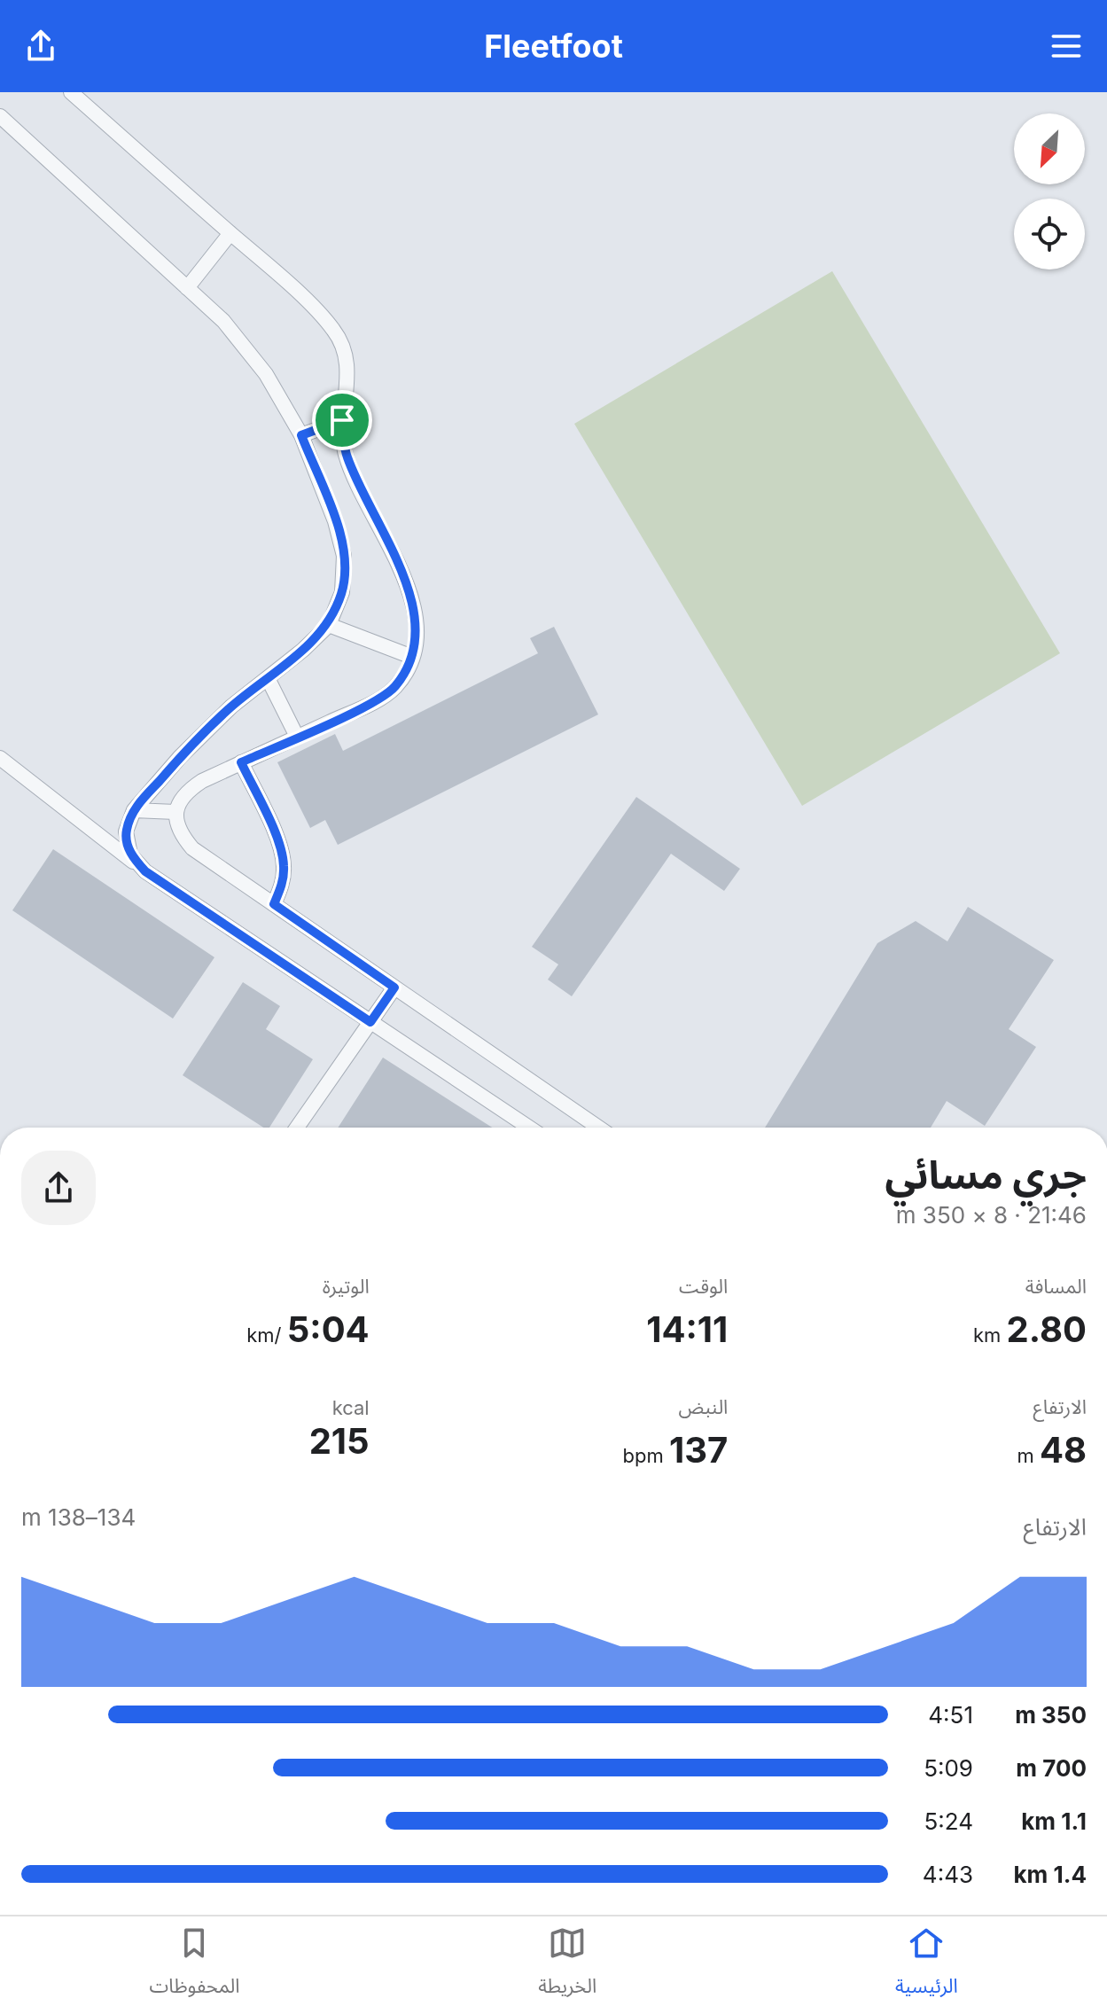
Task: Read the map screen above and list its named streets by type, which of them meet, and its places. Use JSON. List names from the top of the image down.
{
  "north": "bottom left",
  "page": {
    "header": "Fleetfoot",
    "heading": ["جري مسائي", "21:46 · 8 × 350 m"],
    "stats": [
      ["المسافة", "2.80 km"],
      ["الوقت", "14:11"],
      ["الوتيرة", "5:04 /km"],
      ["الارتفاع", "48 m"],
      ["النبض", "137 bpm"],
      ["kcal", "215"]
    ],
    "chart": ["الارتفاع", "134–138 m"],
    "list": [
      {
        "name": "350 m",
        "note": "4:51"
      },
      {
        "name": "700 m",
        "note": "5:09"
      },
      {
        "name": "1.1 km",
        "note": "5:24"
      },
      {
        "name": "1.4 km",
        "note": "4:43"
      }
    ],
    "tabs": ["الرئيسية", "الخريطة", "المحفوظات"]
  }
}
